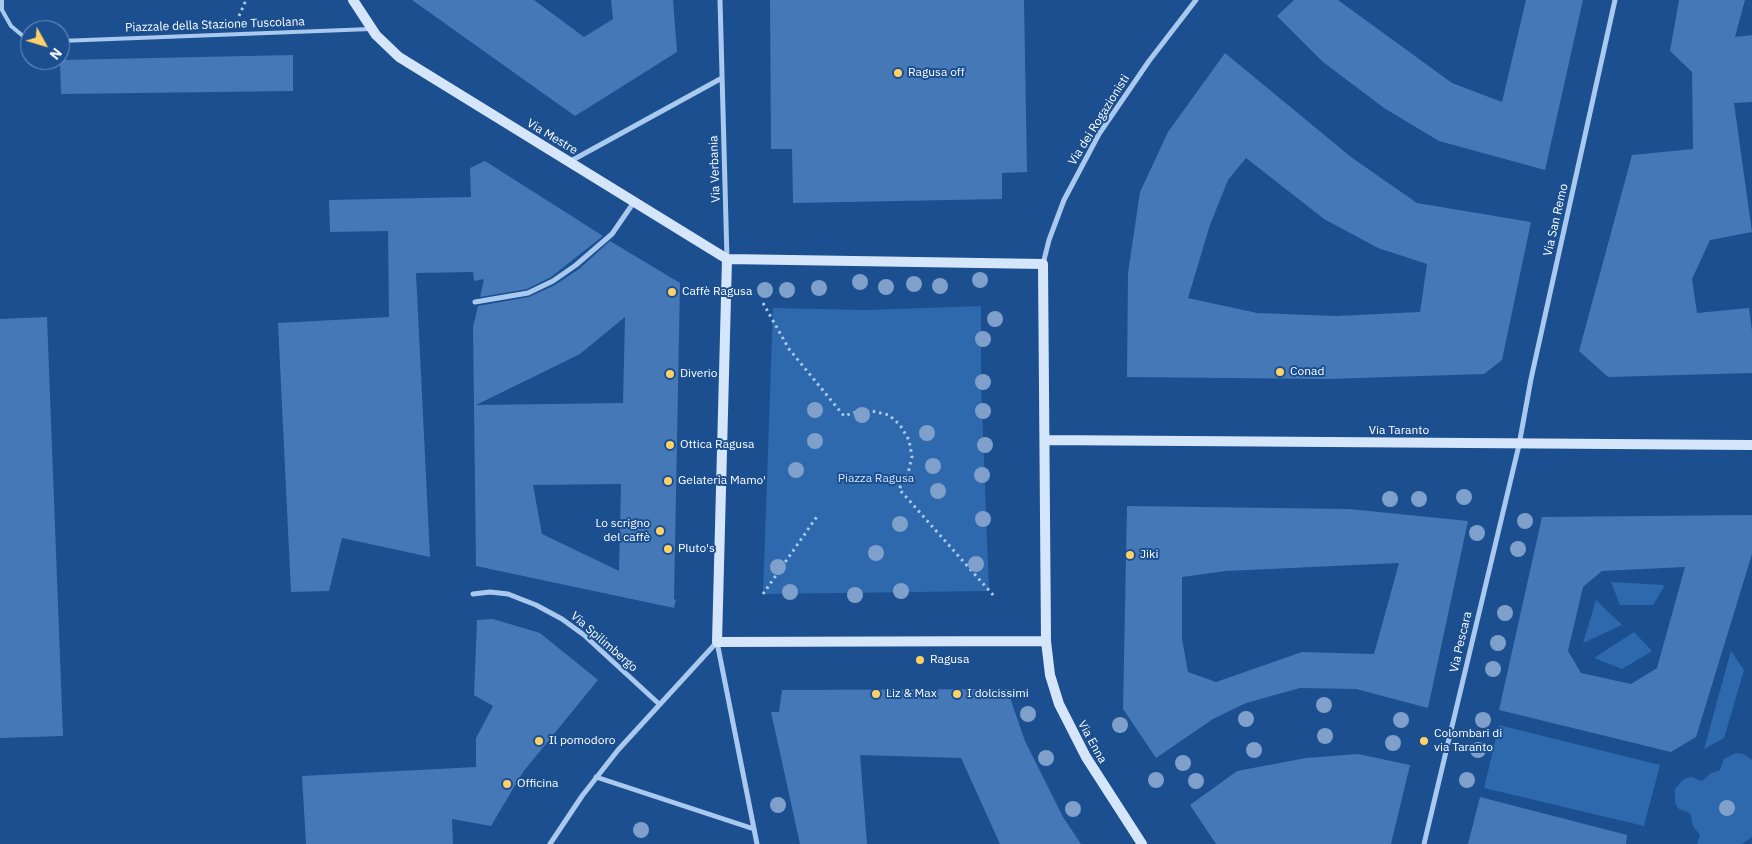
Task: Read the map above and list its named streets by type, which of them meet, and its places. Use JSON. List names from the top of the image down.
{
  "streets": {
    "main road": ["Via Mestre", "Via Taranto", "Via Enna"],
    "street": [
      "Via dei Rogazionisti",
      "Via Verbania",
      "Via San Remo",
      "Via Spilimbergo",
      "Via Pescara"
    ],
    "lane": ["Piazzale della Stazione Tuscolana"]
  },
  "crossings": [
    ["Piazzale della Stazione Tuscolana", "Via Mestre"],
    ["Via Mestre", "Via Verbania"],
    ["Via San Remo", "Via Taranto"],
    ["Via San Remo", "Via Pescara"],
    ["Via Taranto", "Via Pescara"]
  ],
  "parks": ["Piazza Ragusa"],
  "places": [
    "Ragusa off",
    "Caffè Ragusa",
    "Conad",
    "Diverio",
    "Ottica Ragusa",
    "Gelateria Mamo'",
    "Lo scrigno del caffè",
    "Pluto's",
    "Jiki",
    "Ragusa",
    "Liz & Max",
    "I dolcissimi",
    "Il pomodoro",
    "Colombari di via Taranto",
    "Officina"
  ],
  "north": "bottom right"
}
